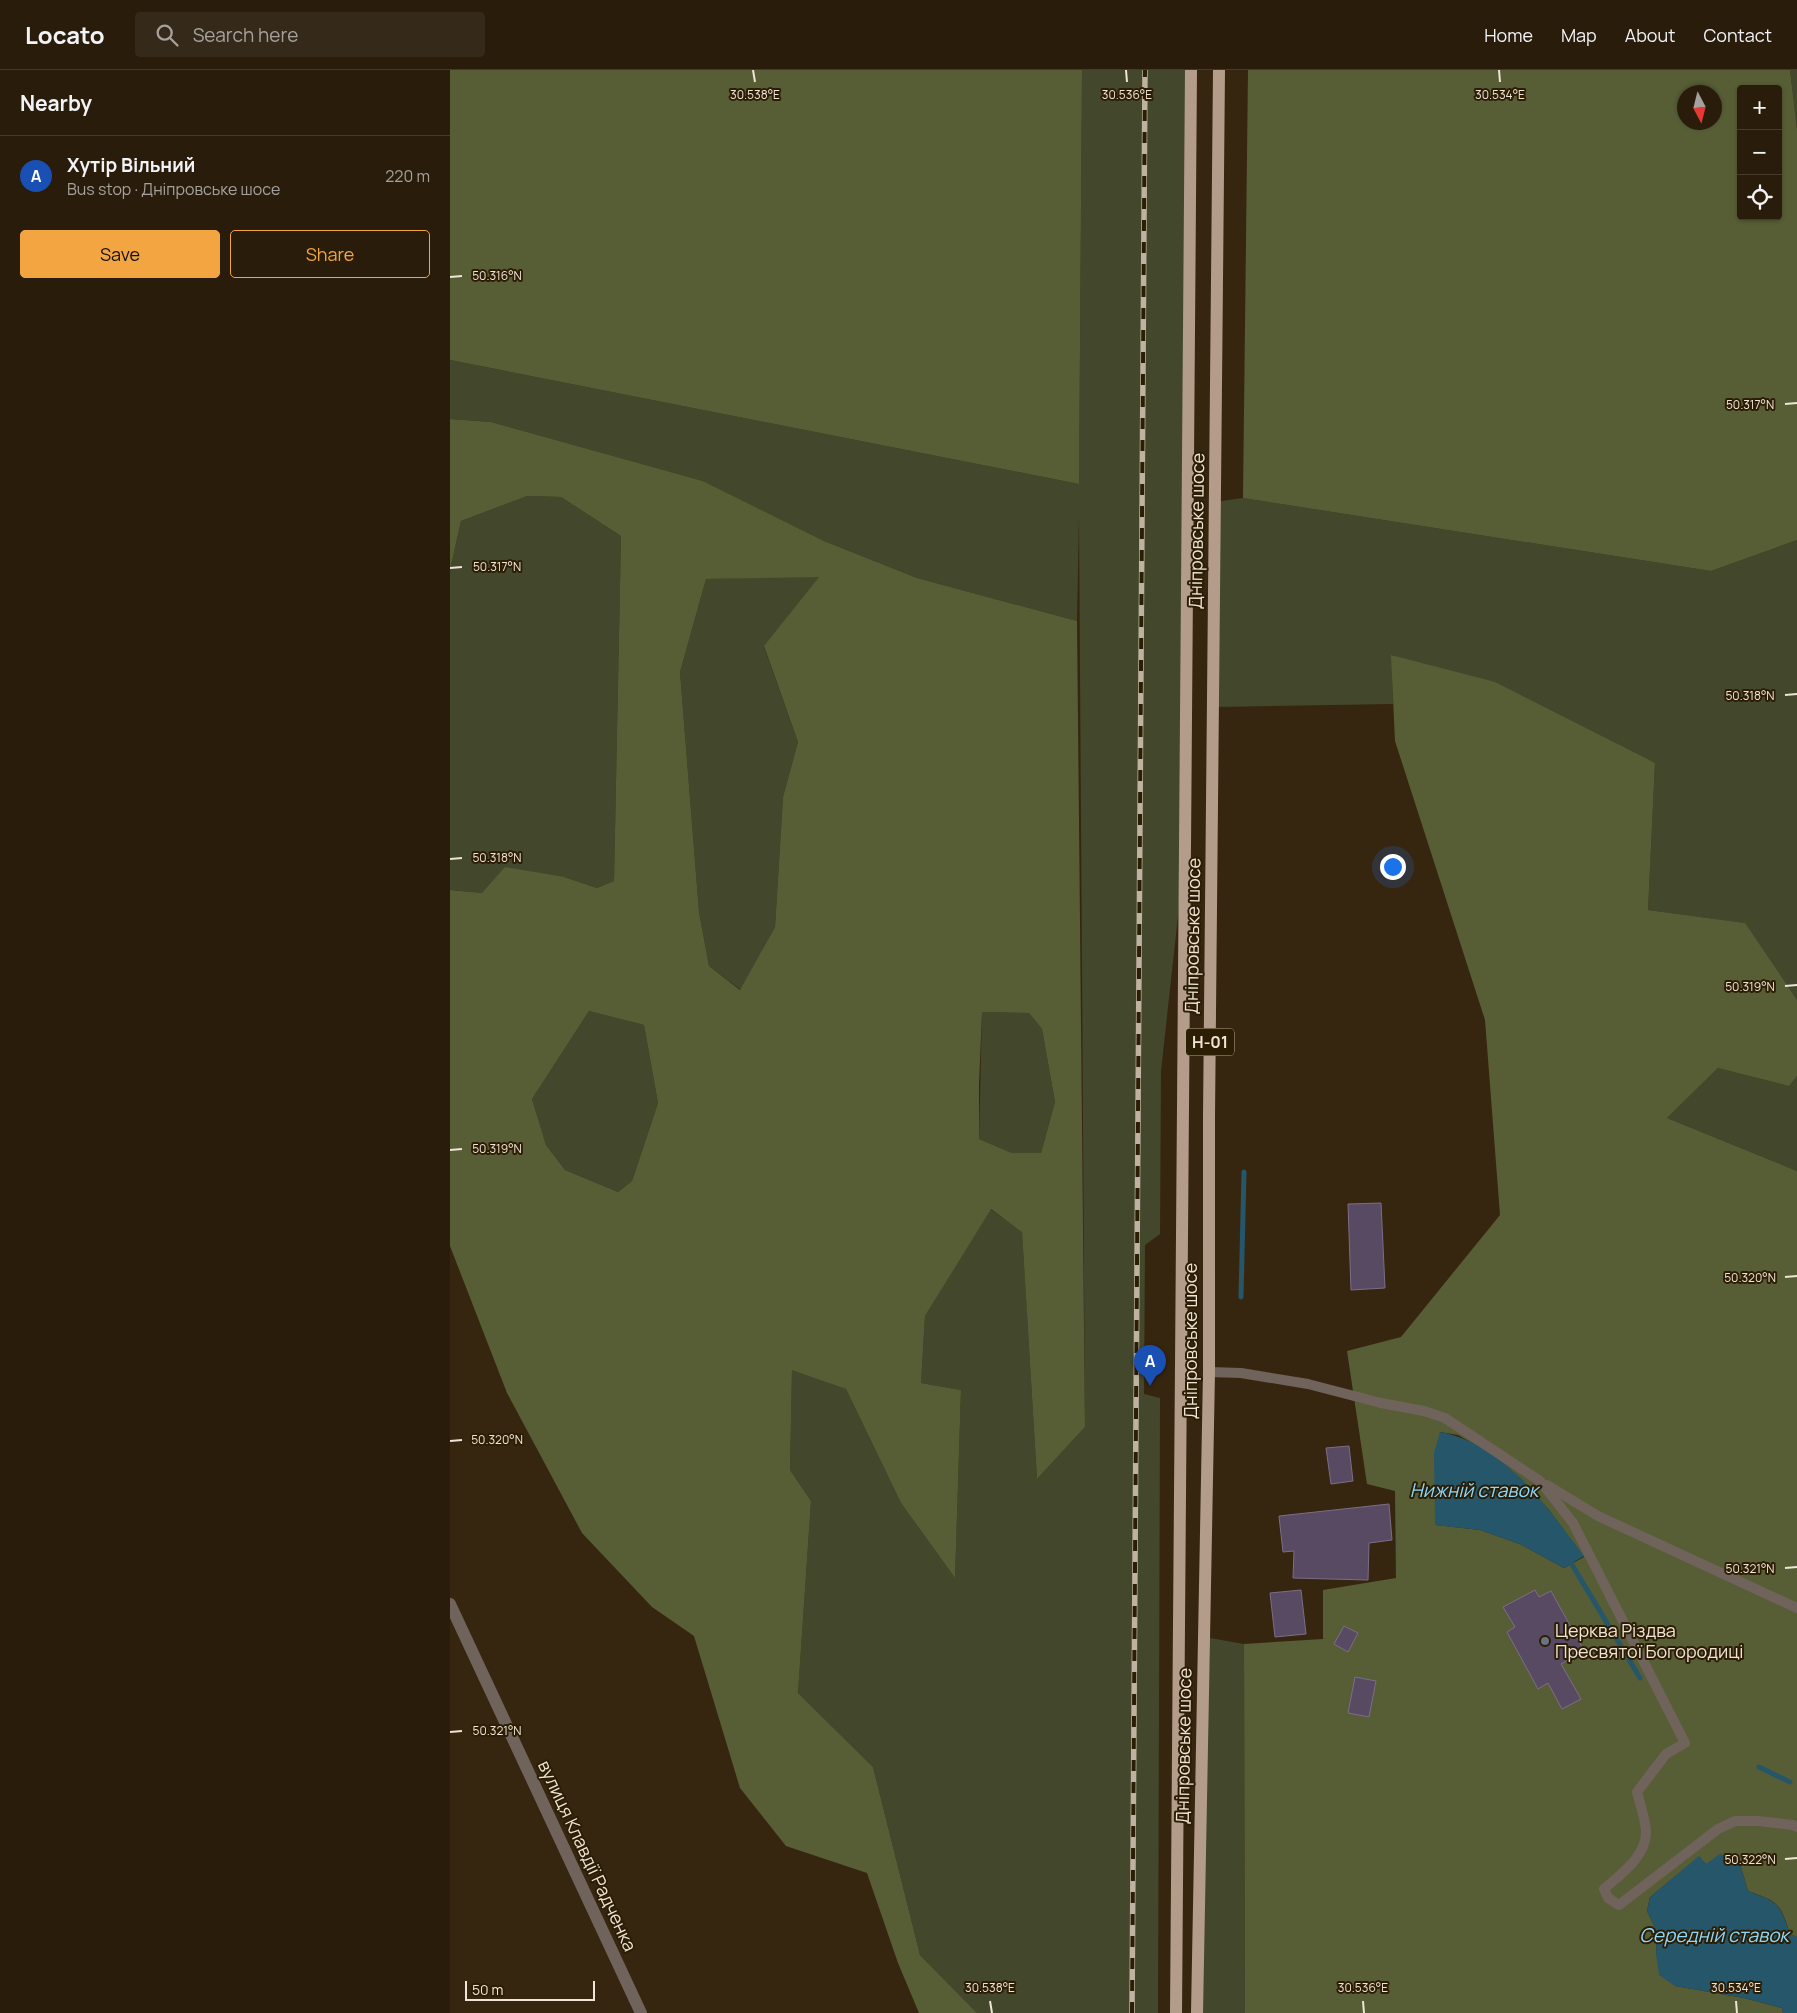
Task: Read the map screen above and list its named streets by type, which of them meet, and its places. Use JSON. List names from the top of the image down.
{
  "streets": {
    "main road": ["Дніпровське шосе", "Н-01"],
    "street": ["вулиця Клавдії Радченка"]
  },
  "water": ["Нижній ставок", "Середній ставок"],
  "places": ["Церква Різдва Пресвятої Богородиці"],
  "scale_bar": "50 m",
  "north": "bottom",
  "page": {
    "header": "Locato",
    "search": "Search here",
    "nav": [
      "Home",
      "Map",
      "About",
      "Contact"
    ],
    "heading": "Nearby",
    "map_buttons": ["+", "−"],
    "list": [
      {
        "mark": "A",
        "name": "Хутір Вільний",
        "note": "Bus stop · Дніпровське шосе",
        "value": "220 m"
      }
    ],
    "buttons": ["Save", "Share"],
    "pins": "A",
    "scale": "50 m"
  },
  "coordinates": [
    "30.538°E",
    "30.536°E",
    "30.534°E",
    "50.316°N",
    "50.317°N",
    "50.318°N",
    "50.319°N",
    "50.320°N",
    "50.321°N",
    "50.322°N"
  ]
}
